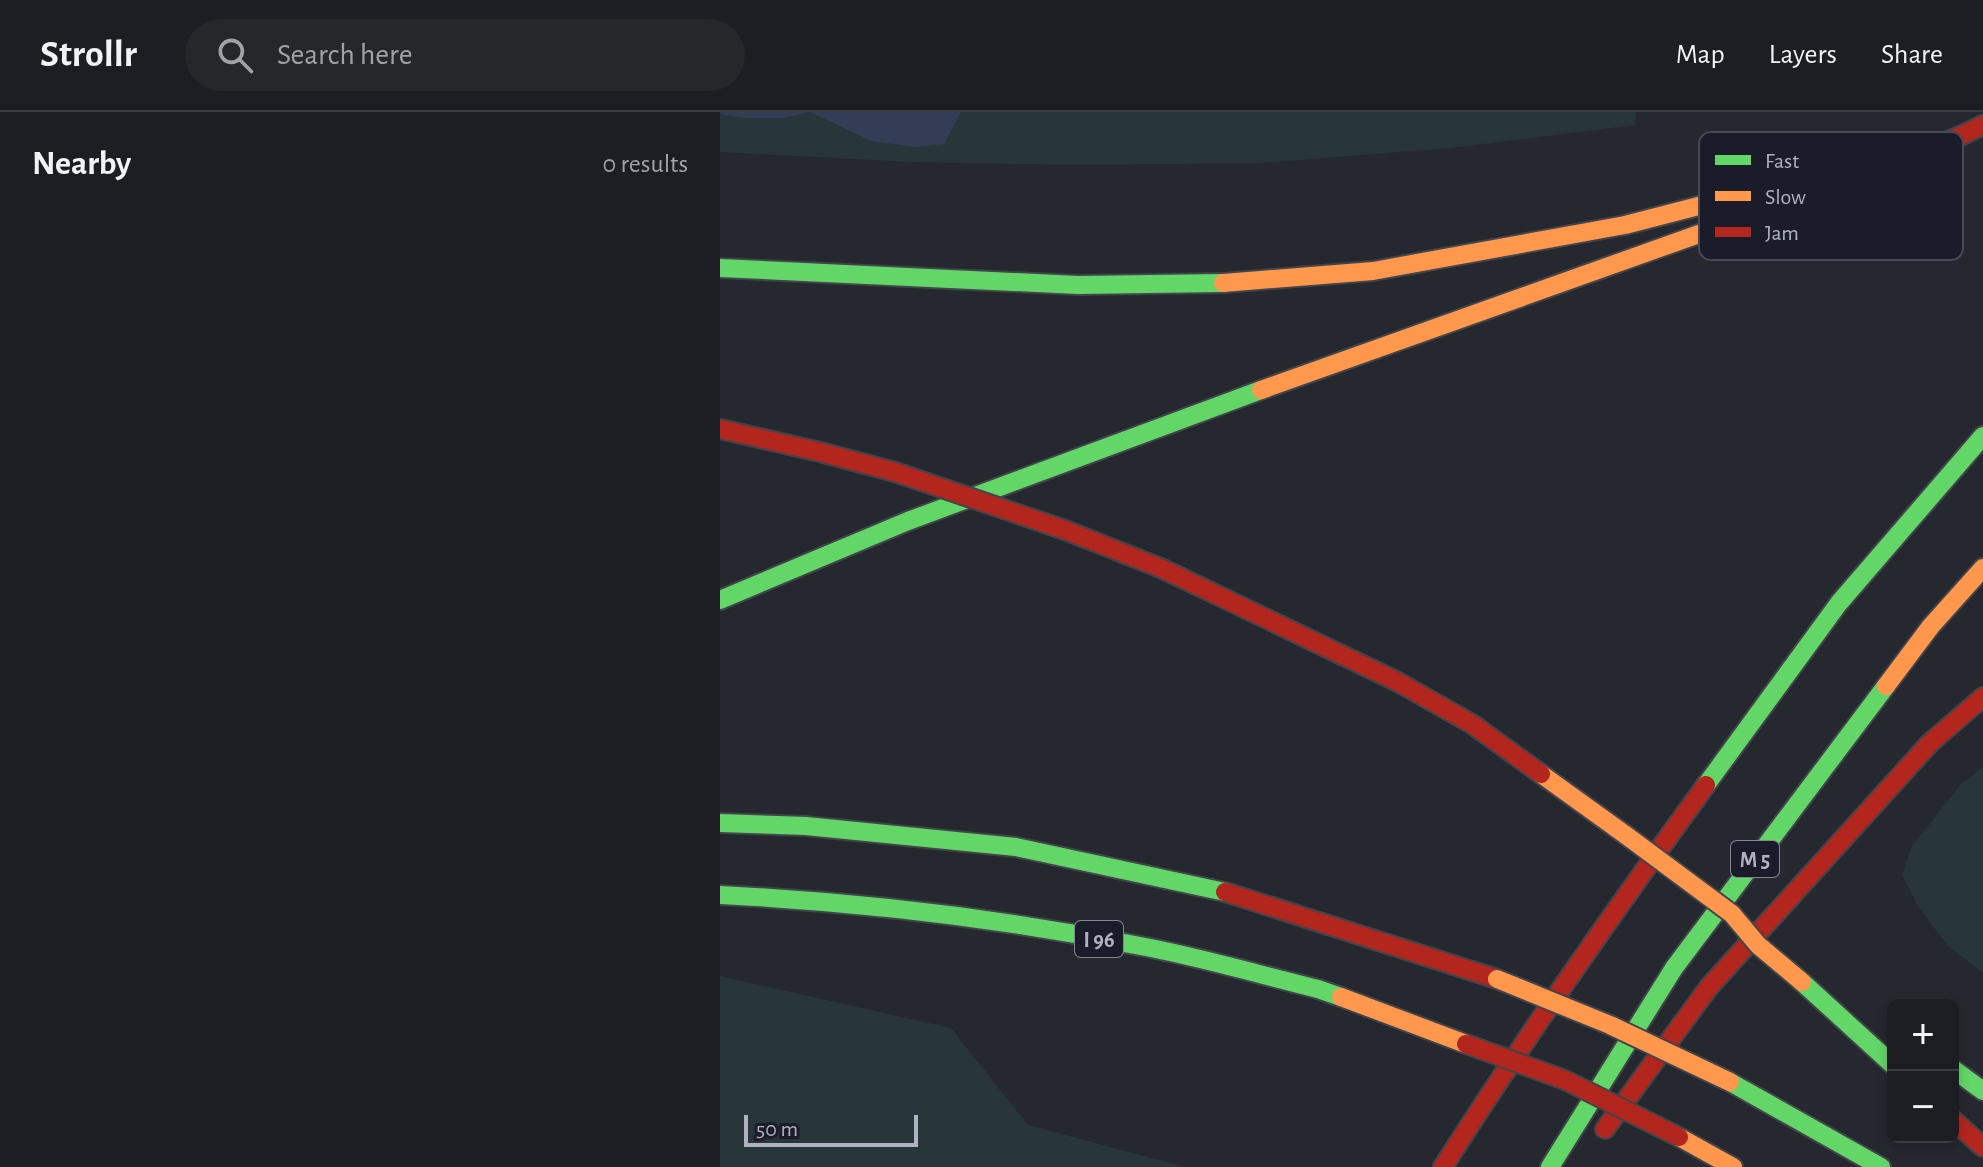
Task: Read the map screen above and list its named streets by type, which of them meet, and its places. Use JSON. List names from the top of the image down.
{
  "streets": {
    "highway": ["M 5", "I 96"]
  },
  "legend": ["Fast", "Slow", "Jam"],
  "scale_bar": "50 m",
  "page": {
    "header": "Strollr",
    "search": "Search here",
    "nav": ["Map", "Layers", "Share"],
    "heading": ["Nearby", "0 results"],
    "map_buttons": ["+", "−"],
    "scale": "50 m"
  }
}
